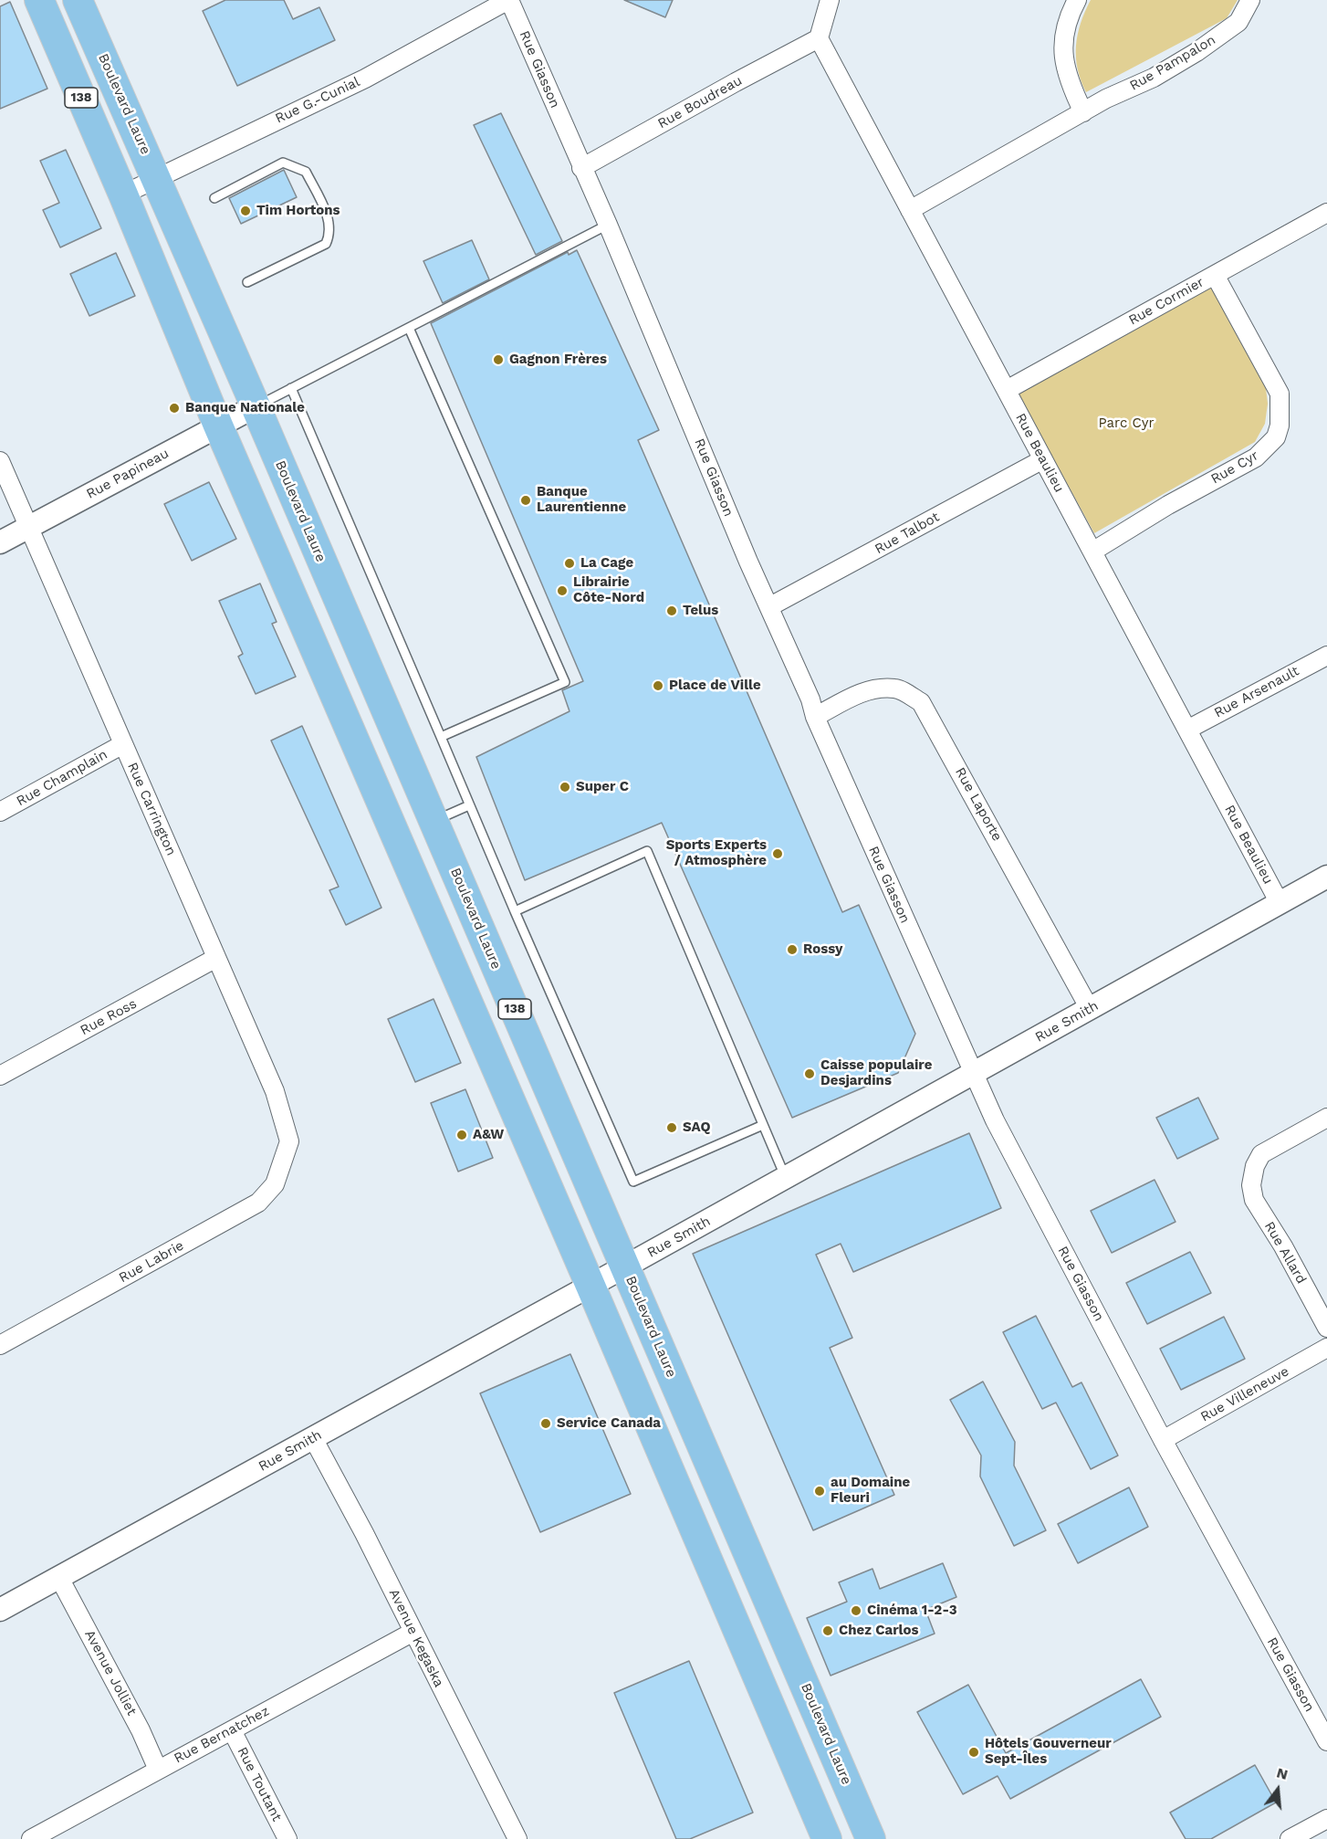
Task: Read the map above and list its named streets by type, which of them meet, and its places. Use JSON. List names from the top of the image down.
{
  "streets": {
    "highway": ["138", "Boulevard Laure"],
    "street": [
      "Rue Pampalon",
      "Rue Giasson",
      "Rue G.-Cunial",
      "Rue Boudreau",
      "Rue Cormier",
      "Rue Beaulieu",
      "Rue Cyr",
      "Rue Papineau",
      "Rue Talbot",
      "Rue Arsenault",
      "Rue Champlain",
      "Rue Laporte",
      "Rue Carrington",
      "Rue Ross",
      "Rue Smith",
      "Rue Allard",
      "Rue Labrie",
      "Rue Villeneuve",
      "Avenue Kegaska",
      "Avenue Jolliet",
      "Rue Bernatchez",
      "Rue Toutant"
    ]
  },
  "crossings": [
    ["Rue Pampalon", "Rue Beaulieu"],
    ["Rue Giasson", "Rue G.-Cunial"],
    ["Rue Giasson", "Rue Boudreau"],
    ["Rue Giasson", "Rue Talbot"],
    ["Rue Giasson", "Rue Laporte"],
    ["Rue Giasson", "Rue Smith"],
    ["Rue Giasson", "Rue Villeneuve"],
    ["138", "Rue G.-Cunial"],
    ["138", "Rue Papineau"],
    ["138", "Rue Smith"],
    ["Rue G.-Cunial", "Boulevard Laure"],
    ["Rue Boudreau", "Rue Beaulieu"],
    ["Boulevard Laure", "Rue Papineau"],
    ["Boulevard Laure", "Rue Smith"],
    ["Rue Cormier", "Rue Beaulieu"],
    ["Rue Cormier", "Rue Cyr"],
    ["Rue Beaulieu", "Rue Cyr"],
    ["Rue Beaulieu", "Rue Talbot"],
    ["Rue Beaulieu", "Rue Arsenault"],
    ["Rue Beaulieu", "Rue Smith"],
    ["Rue Papineau", "Rue Carrington"],
    ["Rue Champlain", "Rue Carrington"],
    ["Rue Laporte", "Rue Smith"],
    ["Rue Carrington", "Rue Ross"],
    ["Rue Carrington", "Rue Labrie"],
    ["Rue Smith", "Avenue Kegaska"],
    ["Rue Smith", "Avenue Jolliet"],
    ["Avenue Kegaska", "Rue Bernatchez"],
    ["Avenue Jolliet", "Rue Bernatchez"],
    ["Rue Bernatchez", "Rue Toutant"]
  ],
  "parks": ["Parc Cyr"],
  "places": [
    "Tim Hortons",
    "Gagnon Frères",
    "Banque Nationale",
    "Banque Laurentienne",
    "La Cage",
    "Librairie Côte-Nord",
    "Telus",
    "Place de Ville",
    "Super C",
    "Sports Experts / Atmosphère",
    "Rossy",
    "Caisse populaire Desjardins",
    "SAQ",
    "A&W",
    "Service Canada",
    "au Domaine Fleuri",
    "Cinéma 1-2-3",
    "Chez Carlos",
    "Hôtels Gouverneur Sept-Îles"
  ],
  "north": "top"
}
